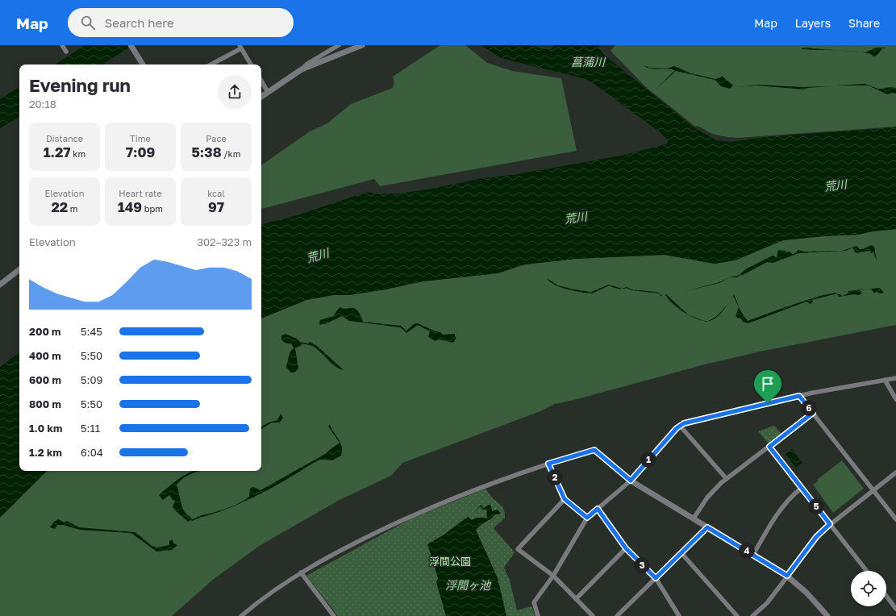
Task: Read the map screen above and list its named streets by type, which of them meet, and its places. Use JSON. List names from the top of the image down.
{
  "water": ["菖蒲川", "荒川", "浮間ヶ池"],
  "parks": ["浮間公園"],
  "page": {
    "header": "Map",
    "search": "Search here",
    "nav": ["Map", "Layers", "Share"],
    "heading": ["Evening run", "20:18"],
    "stats": [
      ["Distance", "1.27 km"],
      ["Time", "7:09"],
      ["Pace", "5:38 /km"],
      ["Elevation", "22 m"],
      ["Heart rate", "149 bpm"],
      ["kcal", "97"]
    ],
    "chart": ["Elevation", "302–323 m"],
    "list": [
      {
        "name": "200 m",
        "note": "5:45"
      },
      {
        "name": "400 m",
        "note": "5:50"
      },
      {
        "name": "600 m",
        "note": "5:09"
      },
      {
        "name": "800 m",
        "note": "5:50"
      },
      {
        "name": "1.0 km",
        "note": "5:11"
      },
      {
        "name": "1.2 km",
        "note": "6:04"
      }
    ],
    "pins": [
      "6",
      "1",
      "2",
      "5",
      "4",
      "3"
    ]
  }
}
